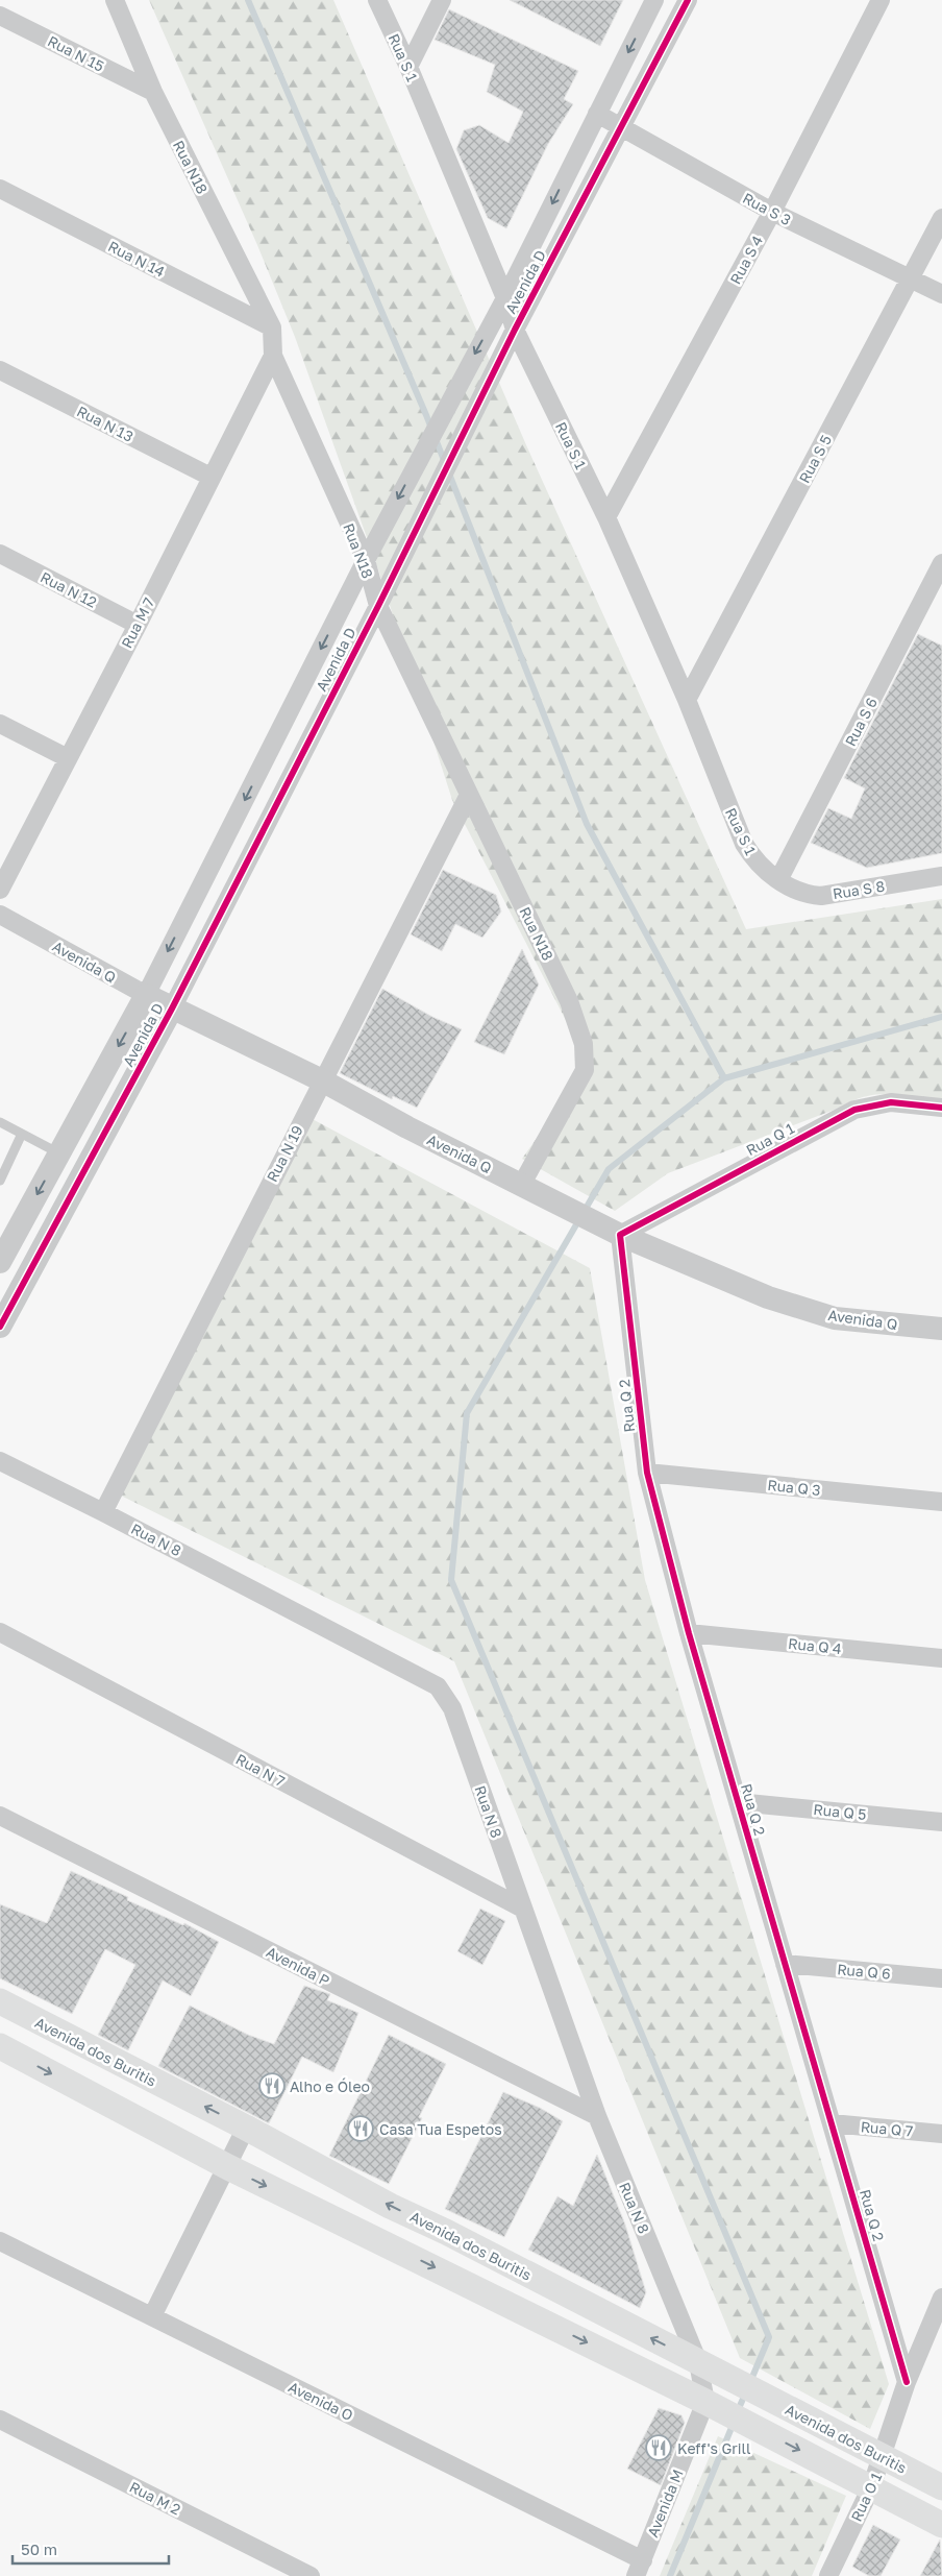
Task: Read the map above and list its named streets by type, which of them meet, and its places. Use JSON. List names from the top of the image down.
{
  "streets": {
    "main road": ["Avenida dos Buritis"],
    "street": [
      "Rua N 15",
      "Rua S 1",
      "Rua N18",
      "Rua S 3",
      "Rua N 14",
      "Rua S 4",
      "Avenida D",
      "Rua N 13",
      "Rua S 5",
      "Rua N 12",
      "Rua M 7",
      "Rua S 6",
      "Rua S 8",
      "Avenida Q",
      "Rua Q 1",
      "Rua N 19",
      "Rua Q 2",
      "Rua Q 3",
      "Rua N 8",
      "Rua Q 4",
      "Rua N 7",
      "Rua Q 5",
      "Avenida P",
      "Rua Q 6",
      "Rua Q 7",
      "Avenida O",
      "Rua O 1",
      "Rua M 2",
      "Avenida M"
    ]
  },
  "crossings": [
    ["Rua N 15", "Rua N18"],
    ["Rua S 1", "Rua S 4"],
    ["Rua S 1", "Avenida D"],
    ["Rua S 1", "Rua S 5"],
    ["Rua S 1", "Rua S 6"],
    ["Rua S 1", "Rua S 8"],
    ["Rua N18", "Rua N 14"],
    ["Rua N18", "Avenida D"],
    ["Rua N18", "Rua M 7"],
    ["Rua N18", "Avenida Q"],
    ["Rua N18", "Rua N 19"],
    ["Rua S 3", "Rua S 4"],
    ["Rua S 3", "Avenida D"],
    ["Rua S 3", "Rua S 5"],
    ["Avenida D", "Avenida Q"],
    ["Rua N 13", "Rua M 7"],
    ["Rua N 12", "Rua M 7"],
    ["Rua S 6", "Rua S 8"],
    ["Avenida Q", "Rua Q 1"],
    ["Avenida Q", "Rua N 19"],
    ["Avenida Q", "Rua Q 2"],
    ["Rua Q 1", "Rua Q 2"],
    ["Rua N 19", "Rua N 8"],
    ["Rua Q 2", "Rua Q 3"],
    ["Rua Q 2", "Rua Q 4"],
    ["Rua Q 2", "Rua Q 5"],
    ["Rua Q 2", "Rua Q 6"],
    ["Rua Q 2", "Rua Q 7"],
    ["Rua Q 2", "Rua O 1"],
    ["Rua N 8", "Rua N 7"],
    ["Rua N 8", "Avenida P"],
    ["Rua N 8", "Avenida dos Buritis"],
    ["Rua N 8", "Avenida M"],
    ["Avenida dos Buritis", "Rua O 1"],
    ["Avenida O", "Avenida M"]
  ],
  "places": {
    "restaurant": ["Alho e Óleo", "Casa Tua Espetos", "Keff's Grill"]
  },
  "scale_bar": "50 m"
}
